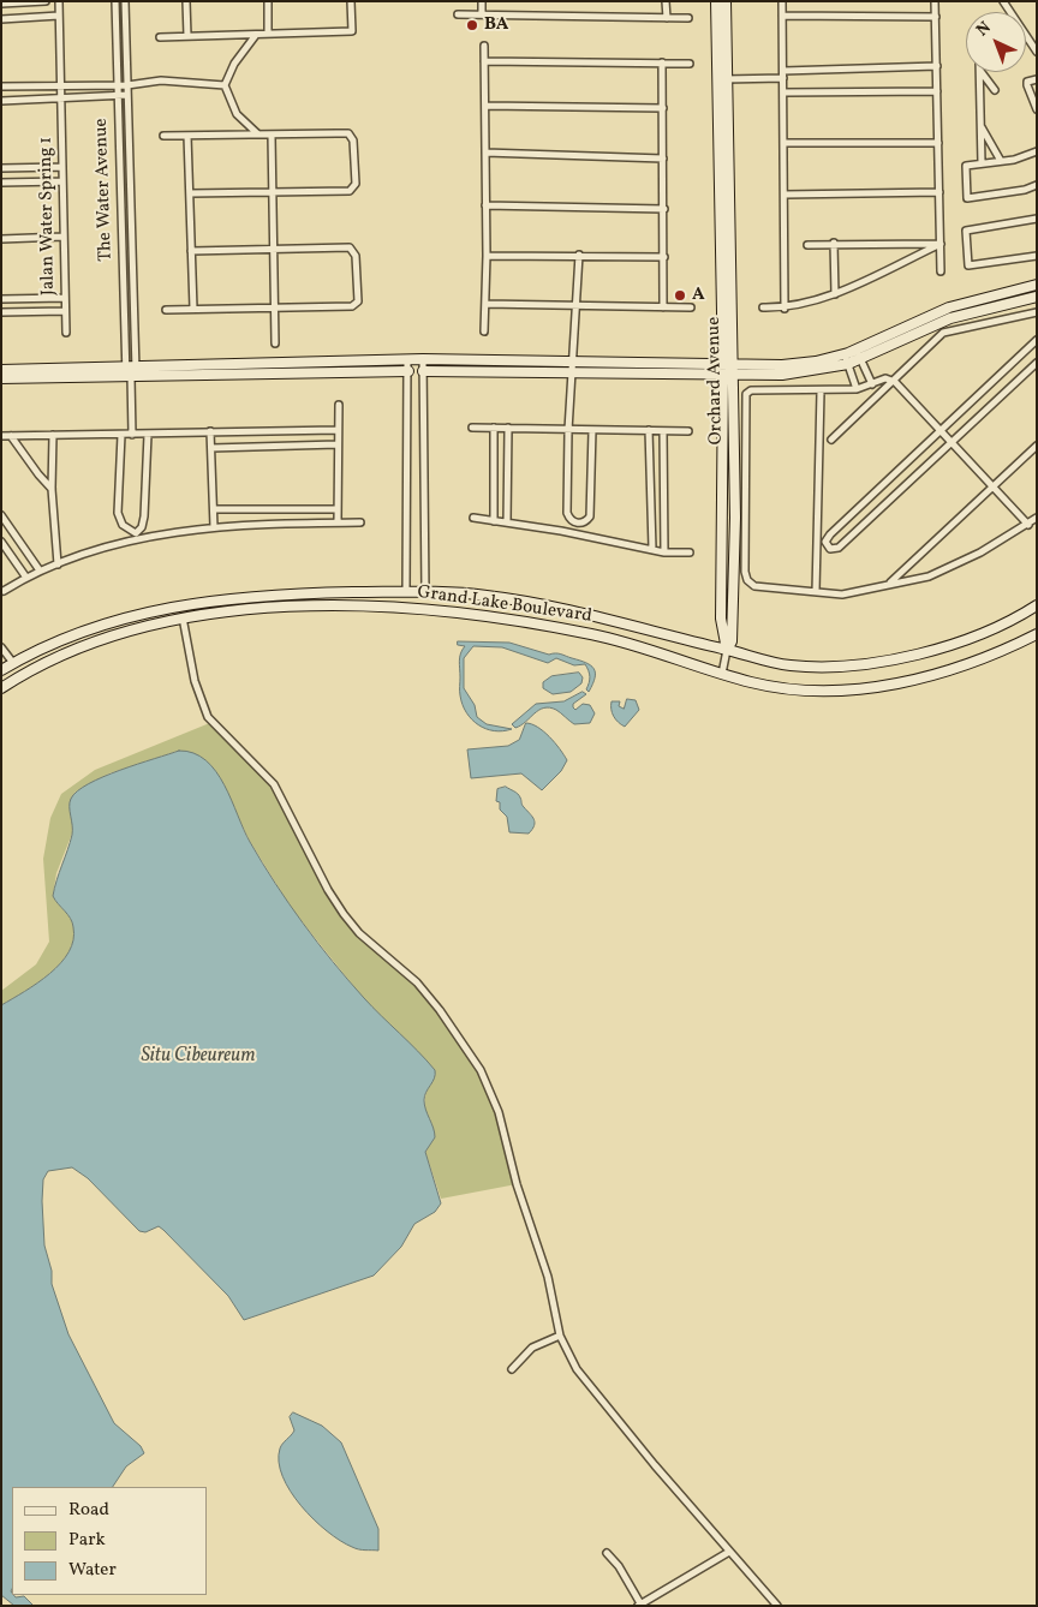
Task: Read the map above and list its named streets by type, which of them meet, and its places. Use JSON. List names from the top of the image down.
{
  "streets": {
    "street": [
      "The Water Avenue",
      "Jalan Water Spring 1",
      "Orchard Avenue",
      "Grand Lake Boulevard"
    ]
  },
  "crossings": [
    ["Orchard Avenue", "Grand Lake Boulevard"]
  ],
  "water": ["Situ Cibeureum"],
  "places": ["BA", "A"],
  "legend": ["Road", "Park", "Water"],
  "north": "top left"
}
